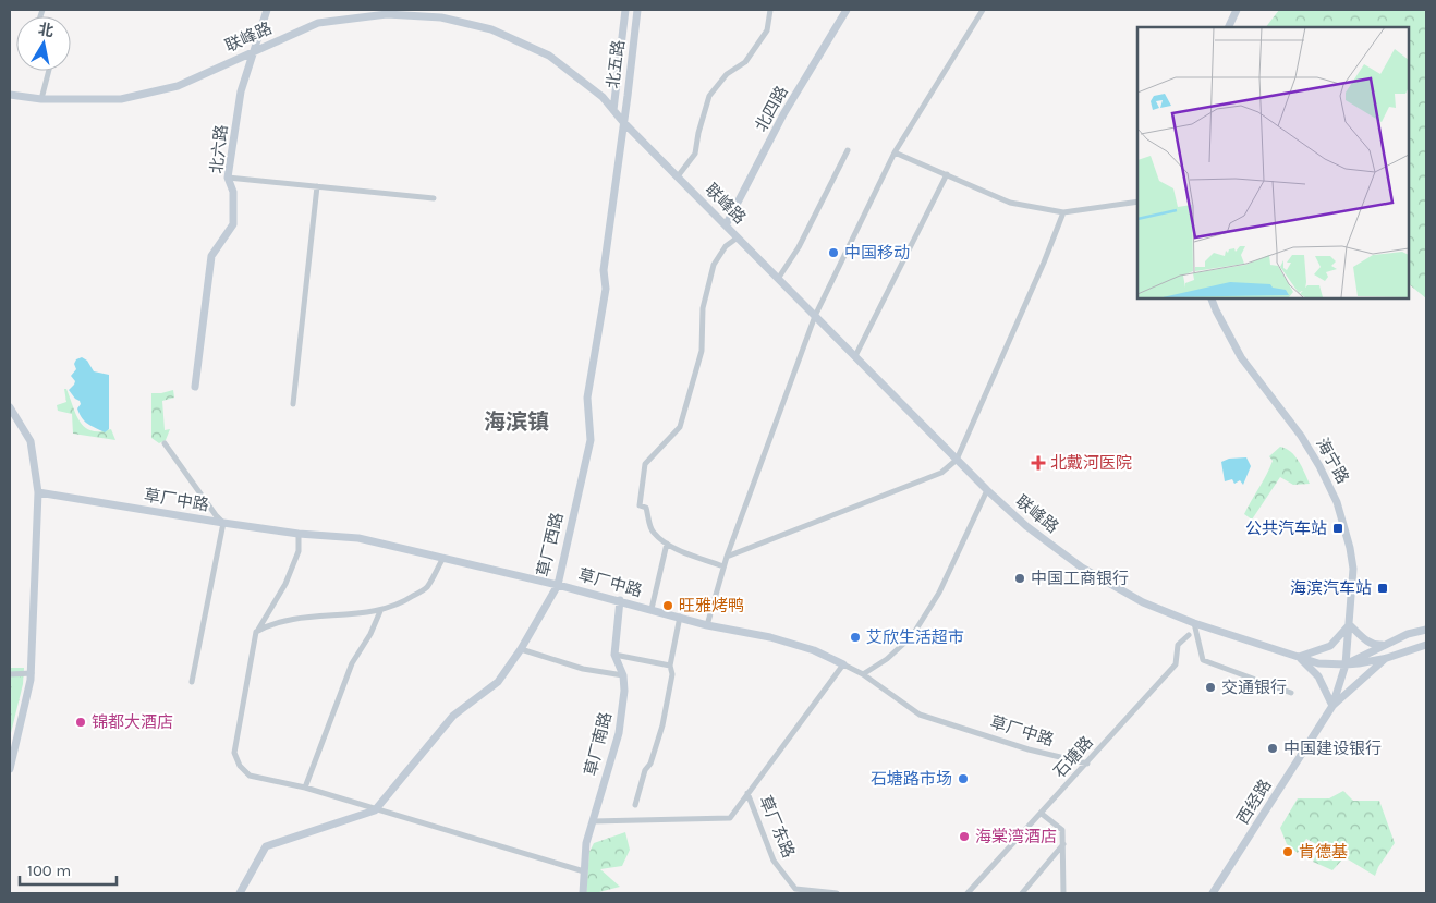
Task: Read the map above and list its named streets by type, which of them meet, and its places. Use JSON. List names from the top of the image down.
{
  "streets": {
    "main road": [
      "联峰路",
      "北五路",
      "北四路",
      "北六路",
      "海宁路",
      "草厂中路",
      "草厂西路",
      "草厂南路",
      "西经路"
    ],
    "street": ["石塘路", "草厂东路"]
  },
  "crossings": [
    ["联峰路", "北五路"],
    ["联峰路", "北四路"],
    ["联峰路", "北六路"],
    ["联峰路", "海宁路"],
    ["联峰路", "草厂西路"],
    ["联峰路", "西经路"],
    ["北五路", "草厂西路"],
    ["海宁路", "西经路"],
    ["草厂中路", "草厂西路"],
    ["草厂中路", "草厂南路"],
    ["草厂中路", "石塘路"]
  ],
  "districts": ["海滨镇"],
  "places": {
    "other": [
      "中国移动",
      "中国工商银行",
      "旺雅烤鸭",
      "艾欣生活超市",
      "交通银行",
      "锦都大酒店",
      "中国建设银行",
      "石塘路市场",
      "海棠湾酒店",
      "肯德基"
    ],
    "health": ["北戴河医院"],
    "transit": ["公共汽车站", "海滨汽车站"]
  },
  "scale_bar": "100 m",
  "north": "top"
}
